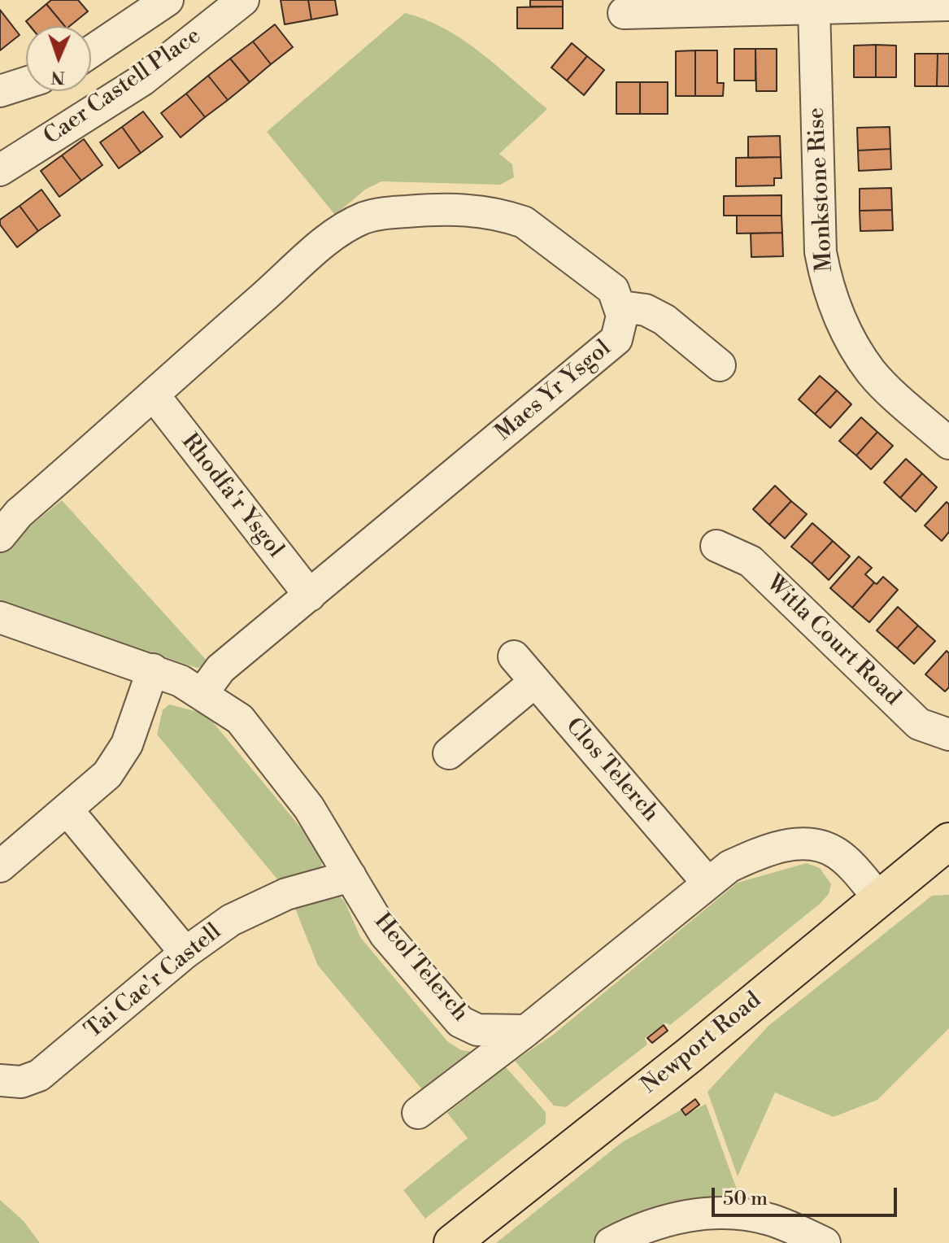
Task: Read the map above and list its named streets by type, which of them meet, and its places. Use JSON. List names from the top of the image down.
{
  "streets": {
    "main road": ["Newport Road"],
    "street": [
      "Caer Castell Place",
      "Monkstone Rise",
      "Maes Yr Ysgol",
      "Rhodfa'r Ysgol",
      "Witla Court Road",
      "Clos Telerch",
      "Heol Telerch",
      "Tai Cae'r Castell"
    ]
  },
  "crossings": [
    ["Maes Yr Ysgol", "Rhodfa'r Ysgol"],
    ["Maes Yr Ysgol", "Heol Telerch"],
    ["Heol Telerch", "Tai Cae'r Castell"]
  ],
  "scale_bar": "50 m",
  "north": "bottom"
}
